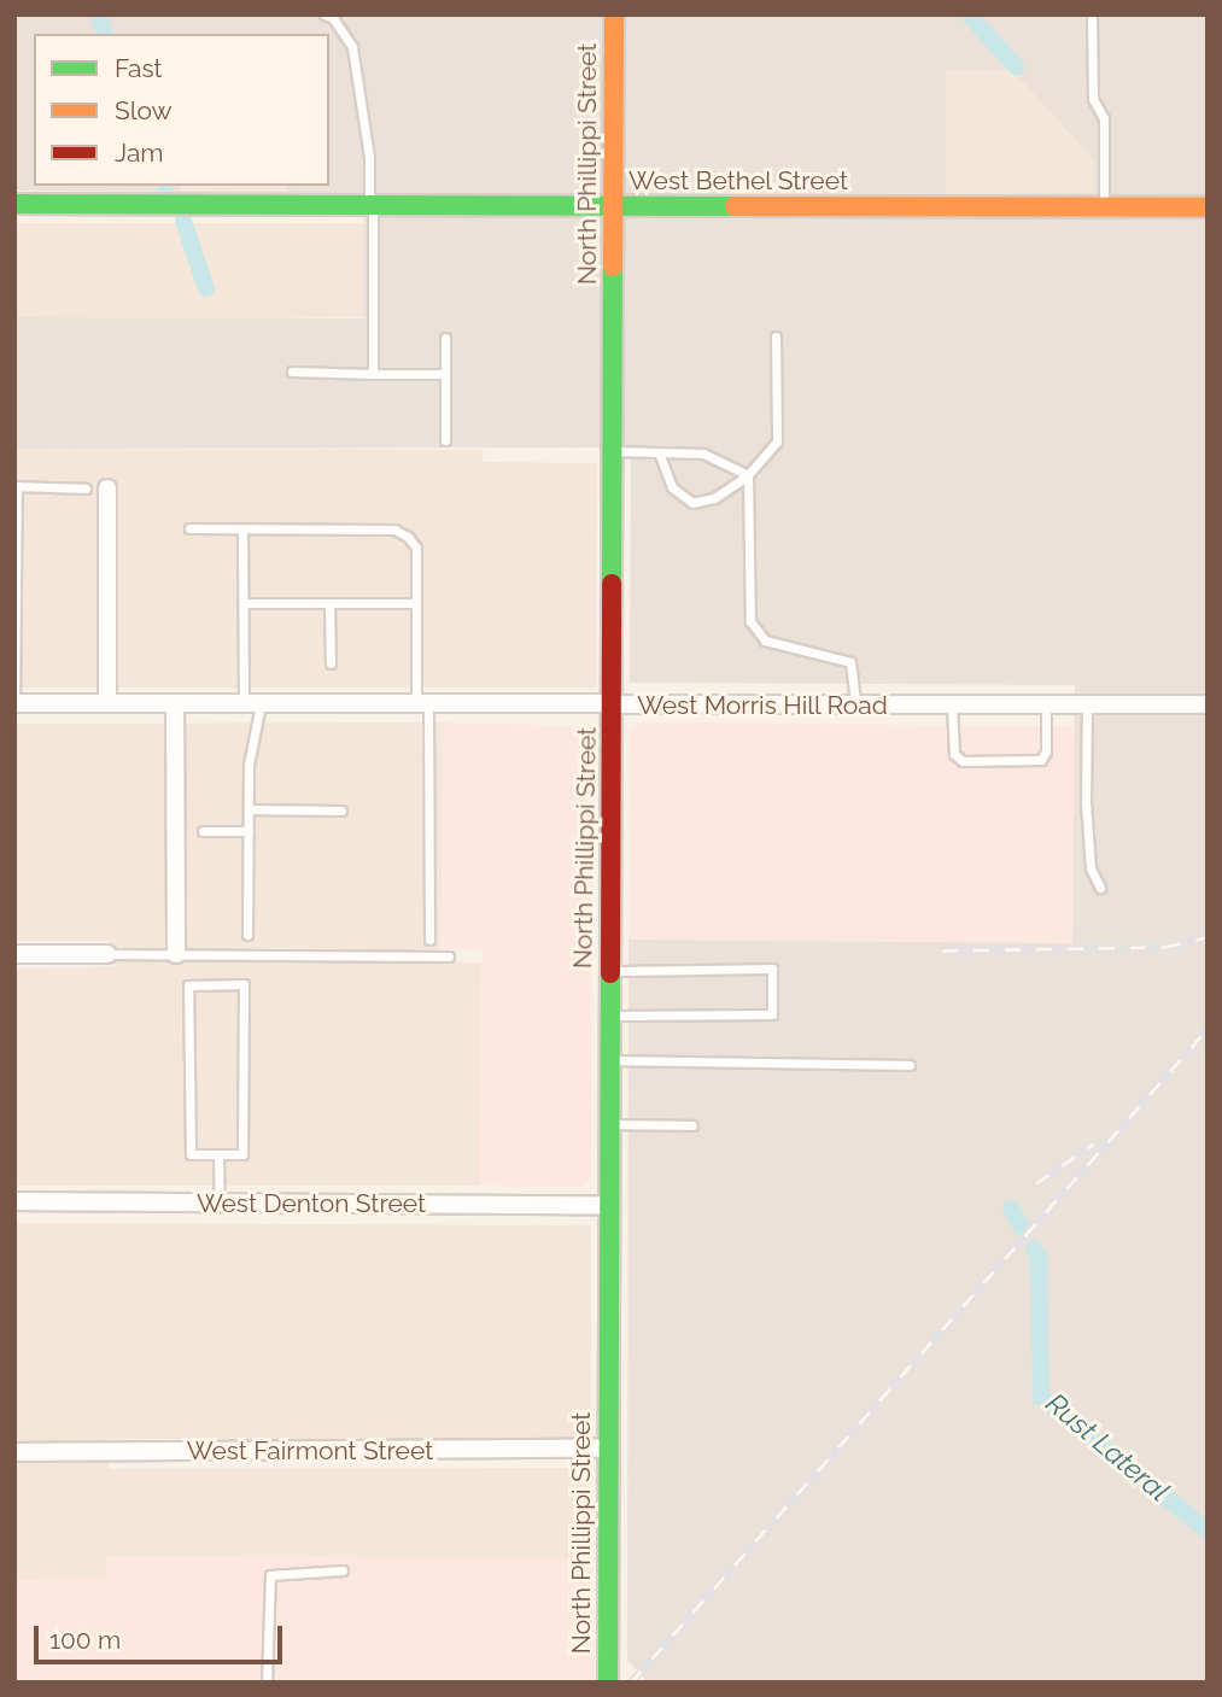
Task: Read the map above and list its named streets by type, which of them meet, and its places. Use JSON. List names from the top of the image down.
{
  "streets": {
    "street": [
      "North Phillippi Street",
      "West Bethel Street",
      "West Morris Hill Road",
      "West Denton Street",
      "West Fairmont Street"
    ]
  },
  "crossings": [
    ["North Phillippi Street", "West Bethel Street"],
    ["North Phillippi Street", "West Morris Hill Road"],
    ["North Phillippi Street", "West Denton Street"],
    ["North Phillippi Street", "West Fairmont Street"]
  ],
  "water": ["Rust Lateral"],
  "legend": ["Fast", "Slow", "Jam"],
  "scale_bar": "100 m"
}
